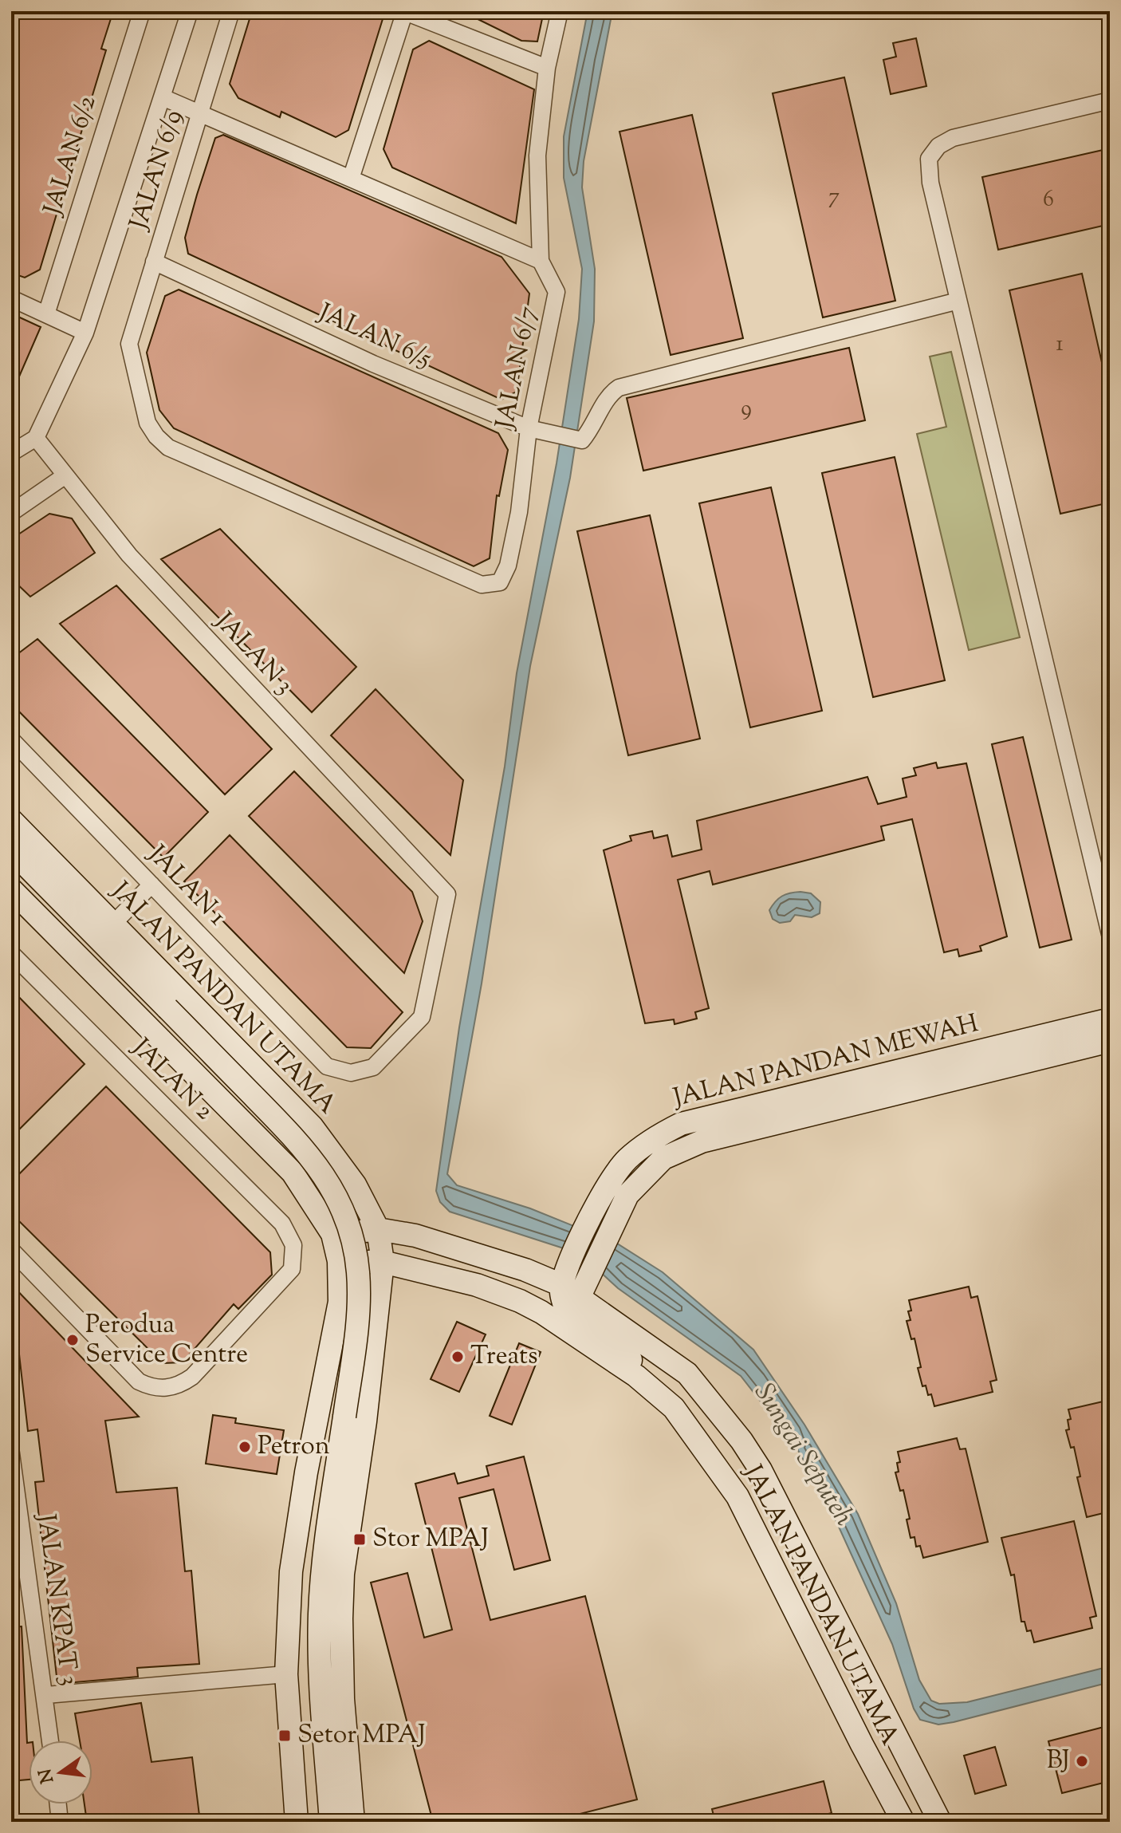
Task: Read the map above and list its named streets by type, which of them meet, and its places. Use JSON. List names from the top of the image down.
{
  "streets": {
    "main road": ["JALAN PANDAN UTAMA", "JALAN PANDAN MEWAH"],
    "street": [
      "JALAN 6/2",
      "JALAN 6/9",
      "JALAN 6/5",
      "JALAN 6/7",
      "JALAN 3",
      "JALAN 1",
      "JALAN 2",
      "JALAN KPAT 3"
    ]
  },
  "crossings": [
    ["JALAN 6/9", "JALAN 6/5"],
    ["JALAN 6/9", "JALAN 6/7"],
    ["JALAN 6/5", "JALAN 6/7"],
    ["JALAN 3", "JALAN 1"],
    ["JALAN PANDAN UTAMA", "JALAN PANDAN MEWAH"]
  ],
  "water": ["Sungai Seputeh"],
  "places": {
    "other": [
      "Perodua Service Centre",
      "Treats",
      "Petron",
      "BJ"
    ],
    "transit": ["Stor MPAJ", "Setor MPAJ"]
  },
  "house_numbers": [
    "7",
    "6",
    "1",
    "9"
  ],
  "north": "left"
}
